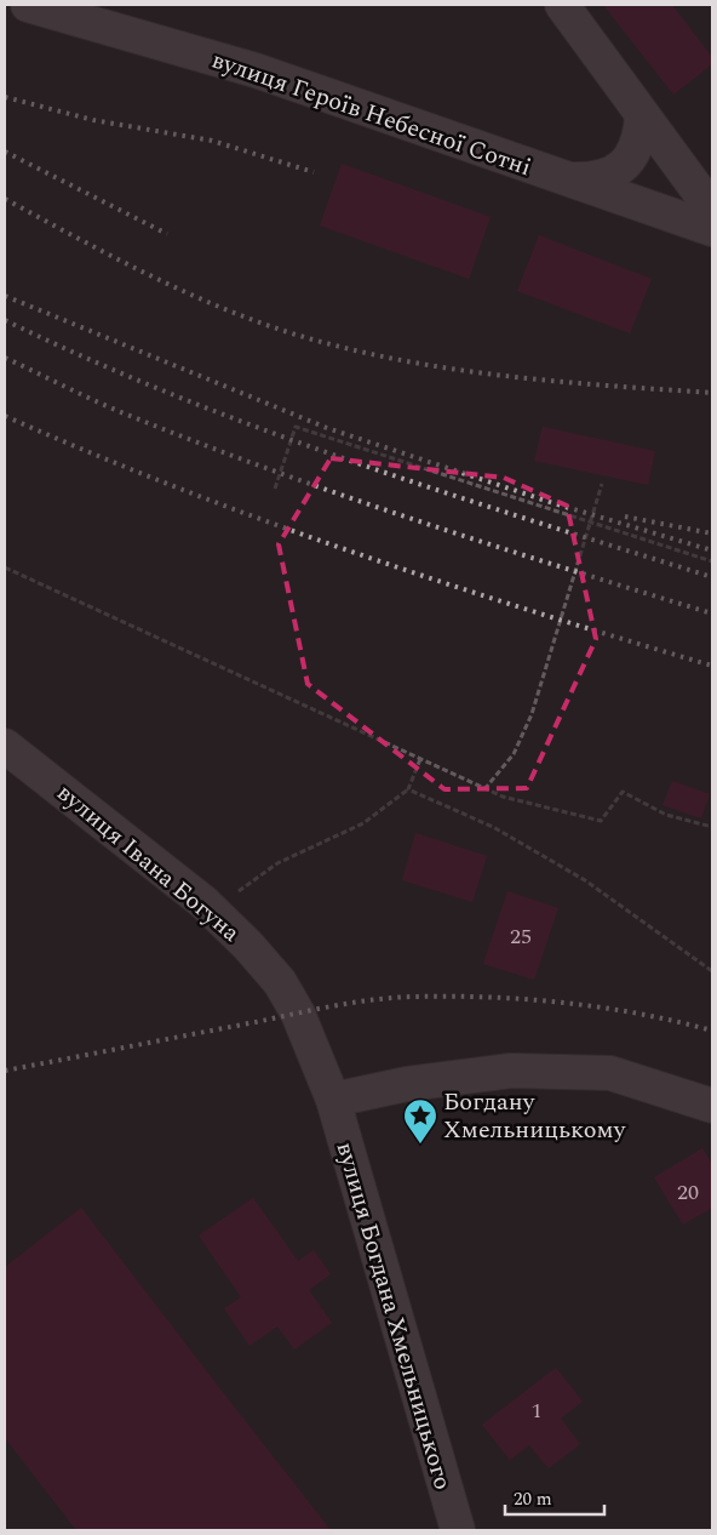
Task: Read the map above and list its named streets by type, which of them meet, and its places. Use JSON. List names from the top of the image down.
{
  "streets": {
    "street": ["вулиця Героїв Небесної Сотні", "вулиця Івана Богуна", "вулиця Богдана Хмельницького"]
  },
  "crossings": [
    ["вулиця Івана Богуна", "вулиця Богдана Хмельницького"]
  ],
  "places": {
    "place": ["Богдану Хмельницькому"]
  },
  "house_numbers": ["25", "20", "1"],
  "scale_bar": "20 m"
}
